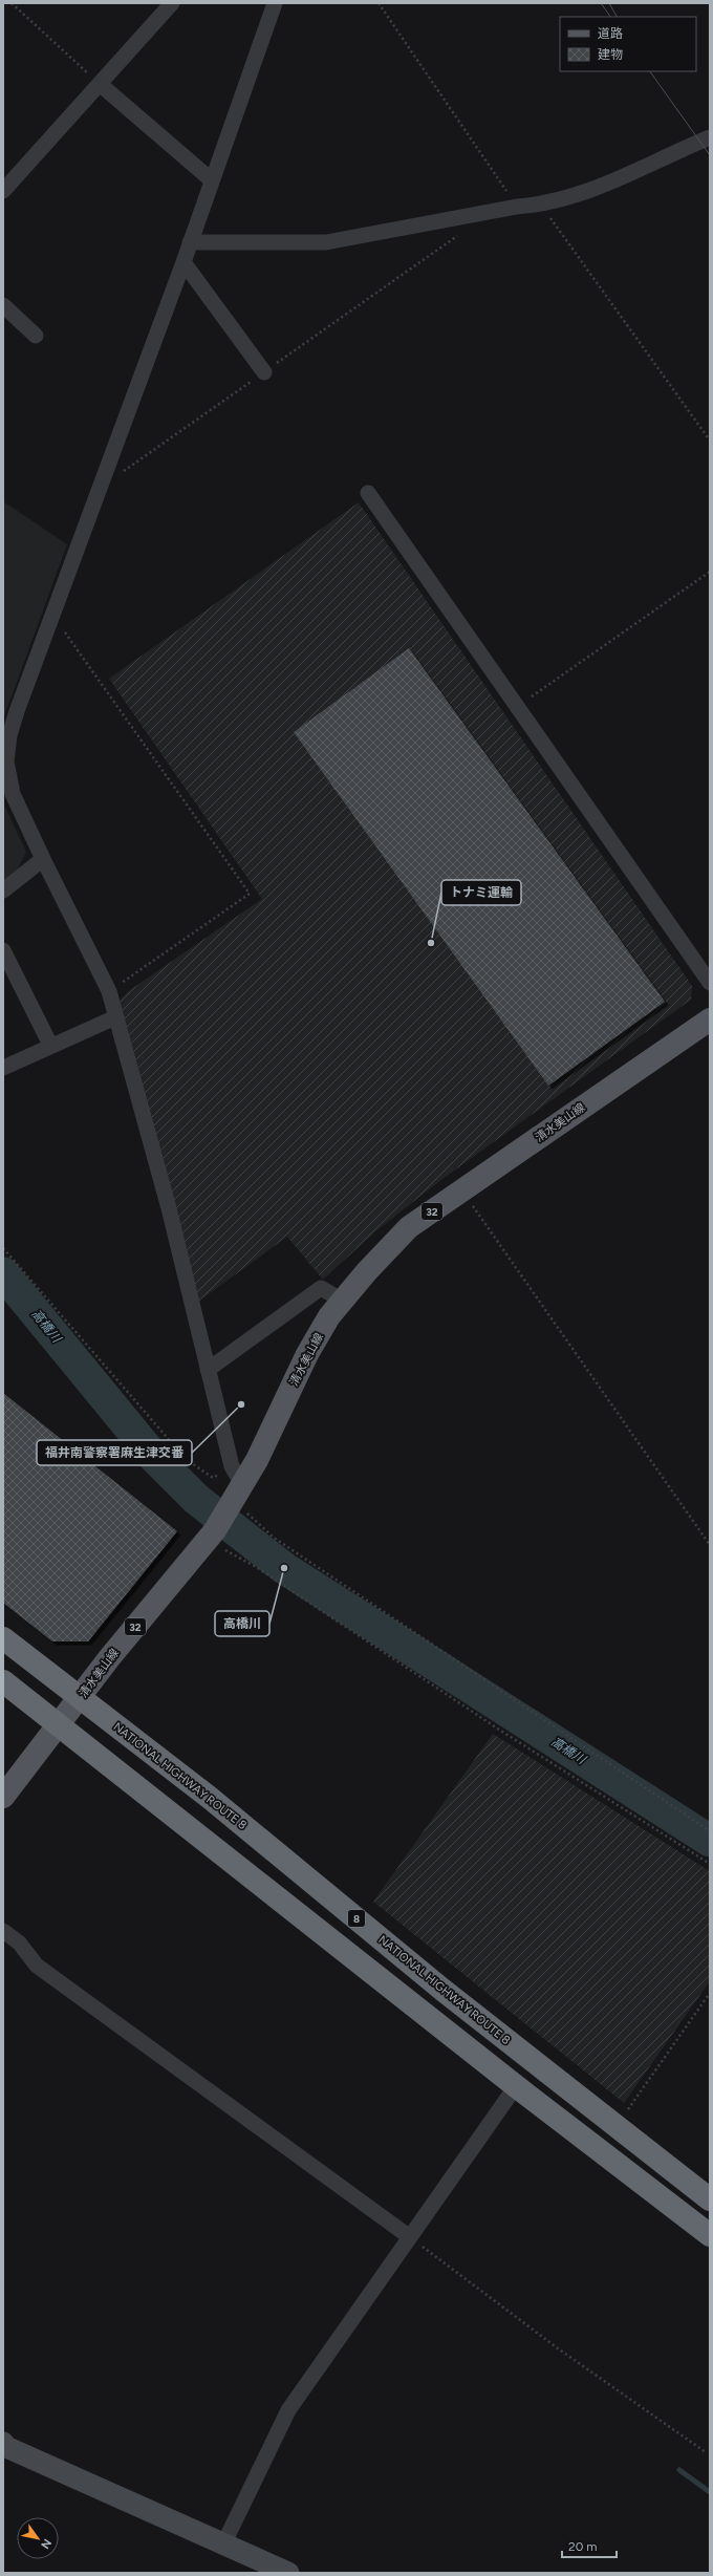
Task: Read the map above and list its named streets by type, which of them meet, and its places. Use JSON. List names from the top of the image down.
{
  "streets": {
    "highway": ["NATIONAL HIGHWAY ROUTE 8", "8"],
    "main road": ["清水美山線", "32"]
  },
  "crossings": [
    ["清水美山線", "NATIONAL HIGHWAY ROUTE 8"]
  ],
  "water": ["高橋川"],
  "places": ["トナミ運輸", "福井南警察署麻生津交番", "高橋川"],
  "legend": ["道路", "建物"],
  "scale_bar": "20 m",
  "north": "bottom right"
}
